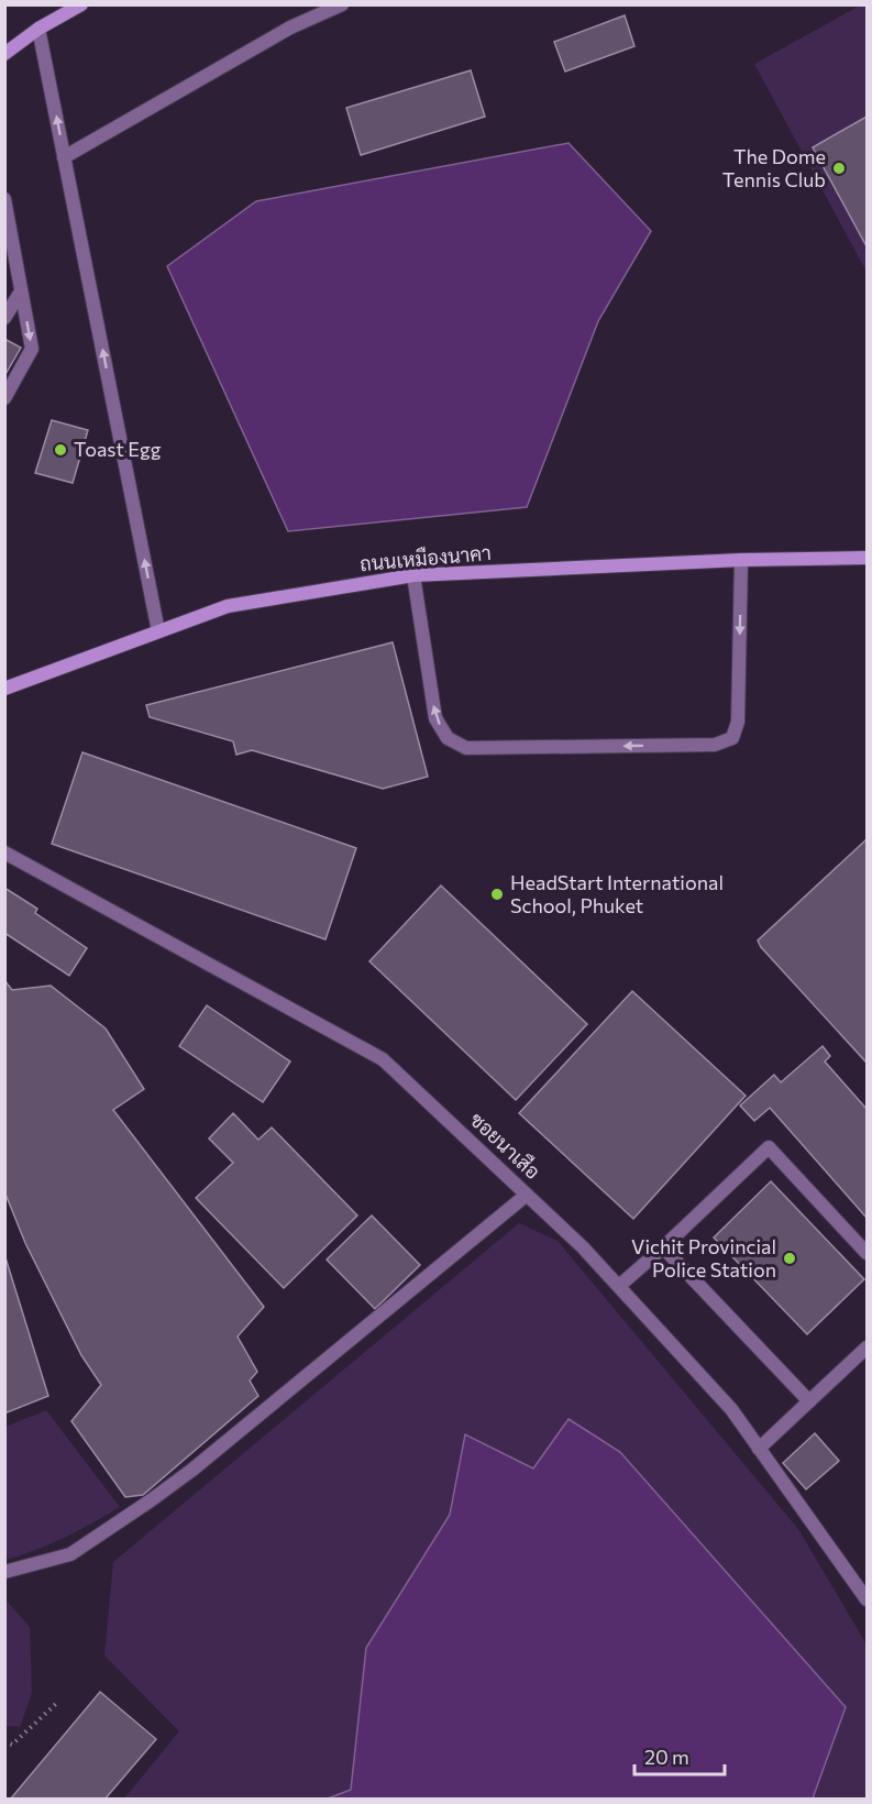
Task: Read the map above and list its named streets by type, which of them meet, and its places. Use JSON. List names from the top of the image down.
{
  "streets": {
    "street": ["ถนนเหมืองนาคา", "ซอยนาเสือ"]
  },
  "places": [
    "The Dome Tennis Club",
    "Toast Egg",
    "HeadStart International School, Phuket",
    "Vichit Provincial Police Station"
  ],
  "scale_bar": "20 m"
}
